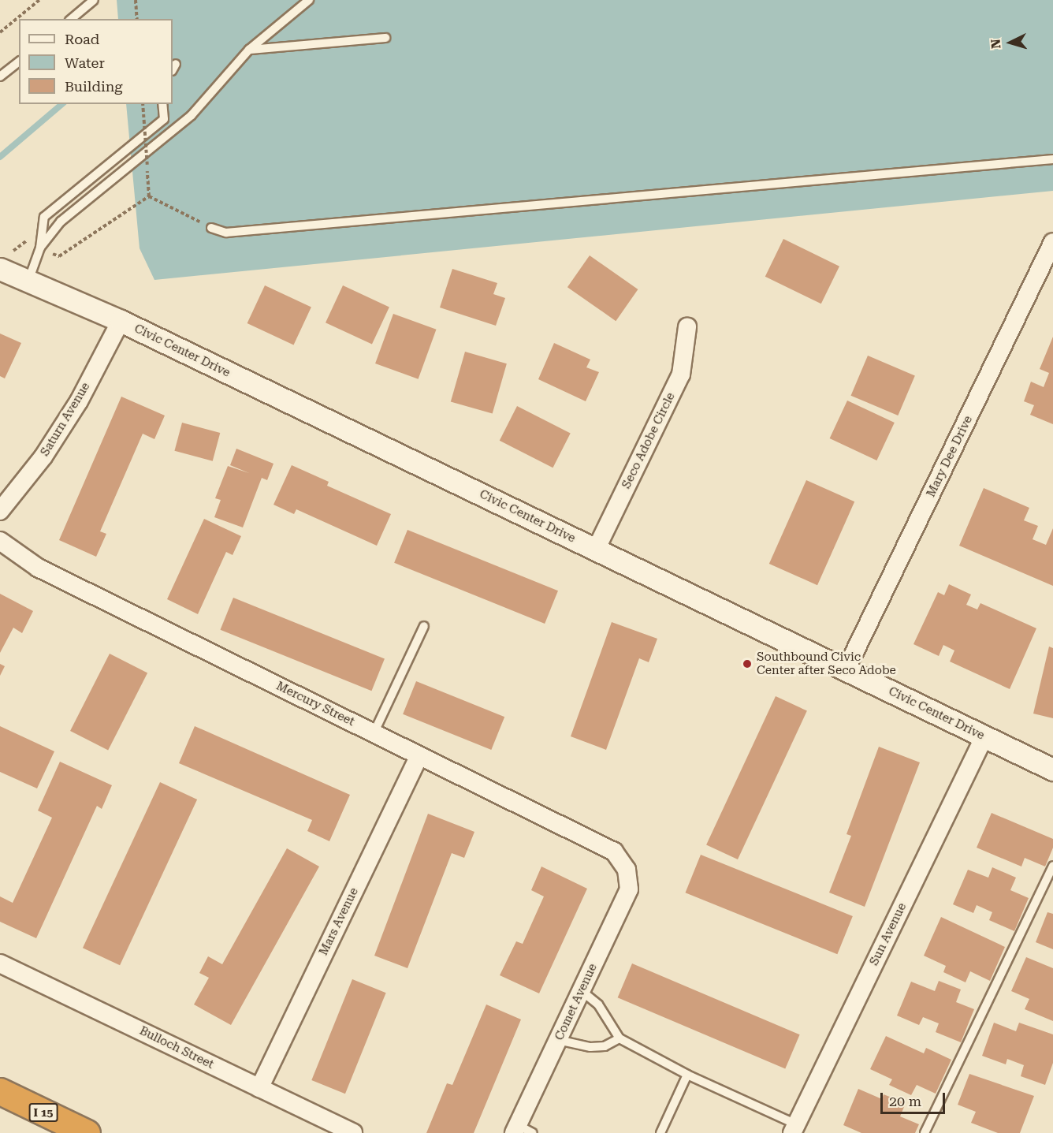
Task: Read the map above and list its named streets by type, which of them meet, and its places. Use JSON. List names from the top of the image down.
{
  "streets": {
    "highway": ["I 15"],
    "street": [
      "Civic Center Drive",
      "Saturn Avenue",
      "Seco Adobe Circle",
      "Mary Dee Drive",
      "Mercury Street",
      "Mars Avenue",
      "Sun Avenue",
      "Comet Avenue",
      "Bulloch Street"
    ]
  },
  "crossings": [
    ["Civic Center Drive", "Saturn Avenue"],
    ["Civic Center Drive", "Seco Adobe Circle"],
    ["Civic Center Drive", "Mary Dee Drive"],
    ["Civic Center Drive", "Sun Avenue"],
    ["Mercury Street", "Mars Avenue"],
    ["Mercury Street", "Comet Avenue"],
    ["Mars Avenue", "Bulloch Street"]
  ],
  "places": ["Southbound Civic Center after Seco Adobe"],
  "legend": ["Road", "Water", "Building"],
  "scale_bar": "20 m",
  "north": "left"
}
